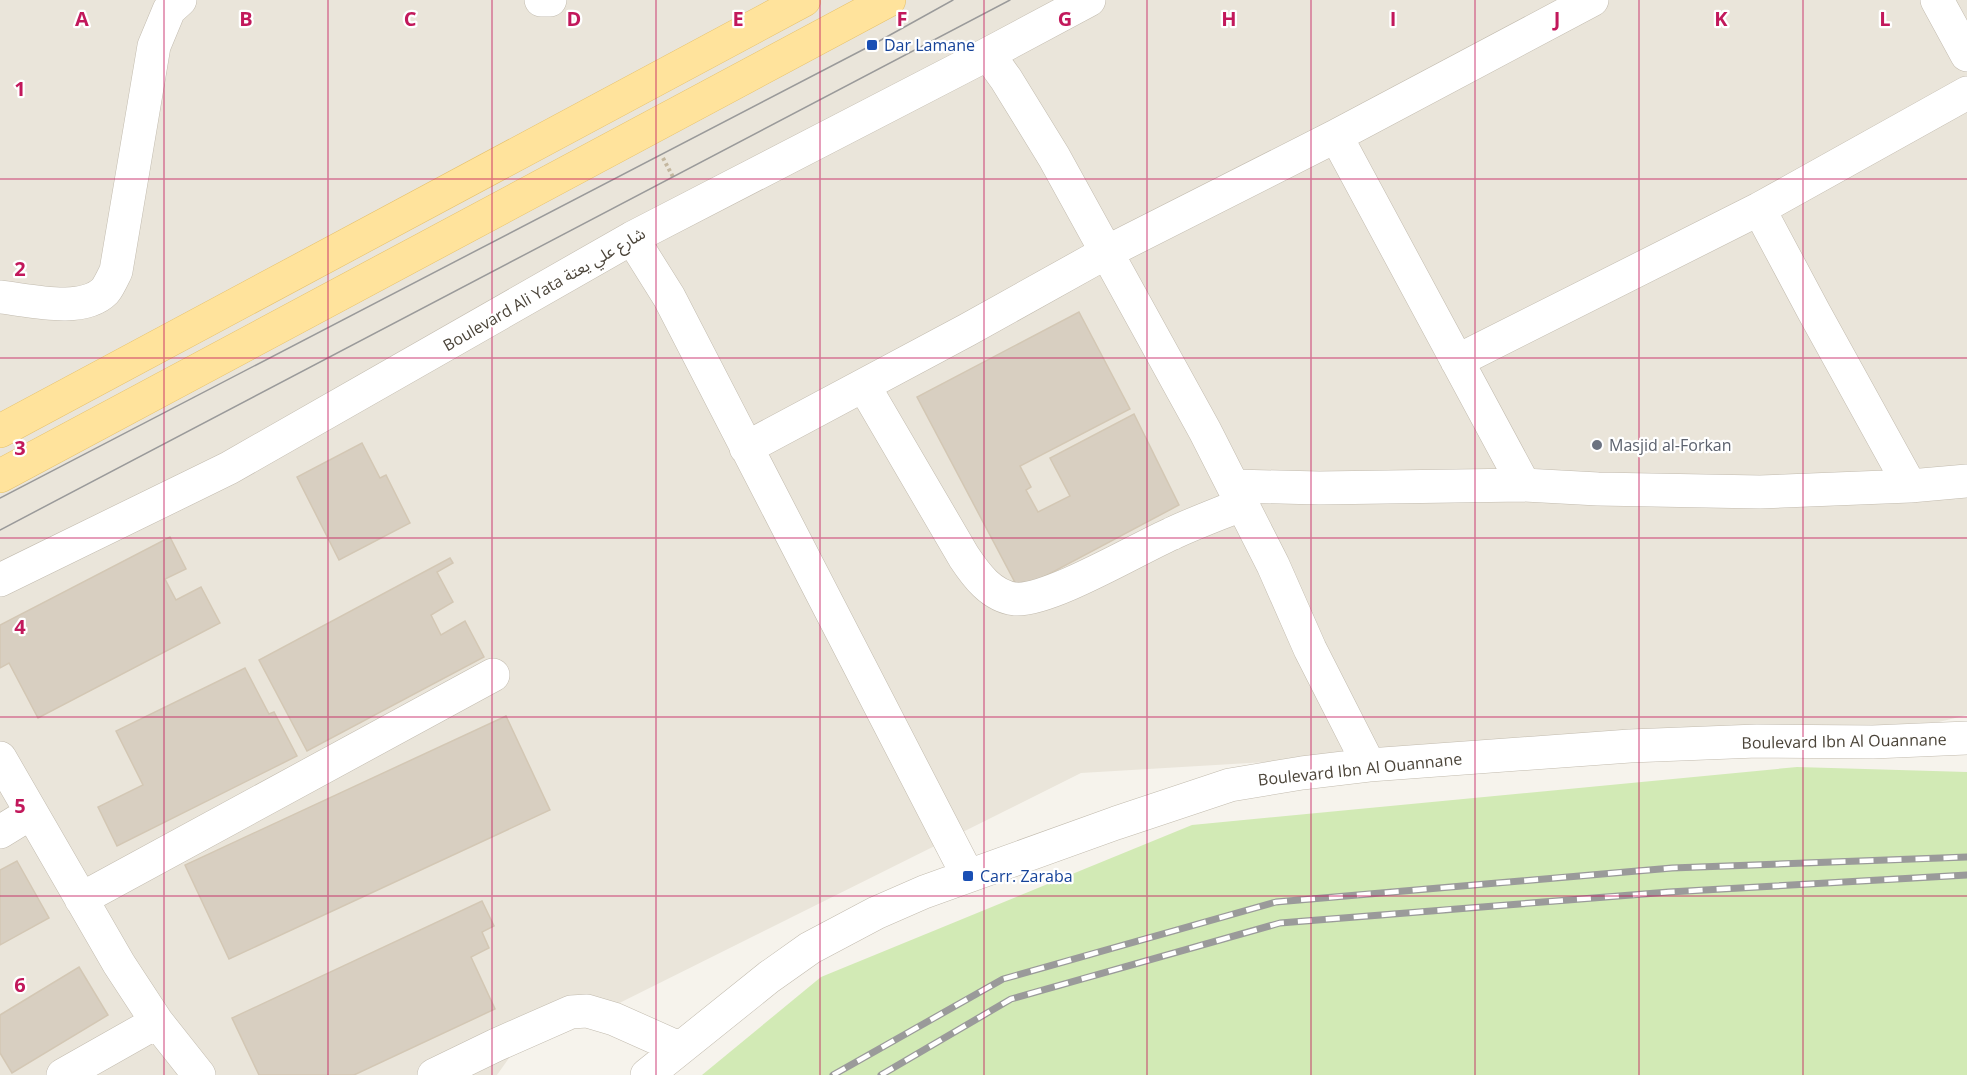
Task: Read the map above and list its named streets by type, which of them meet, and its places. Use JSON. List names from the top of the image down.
{
  "streets": {
    "street": ["Boulevard Ali Yata شارع علي يعتة", "Boulevard Ibn Al Ouannane"]
  },
  "places": {
    "transit": ["Dar Lamane", "Carr. Zaraba"],
    "other": ["Masjid al-Forkan"]
  },
  "grid": {
    "columns": [
      "A",
      "B",
      "C",
      "D",
      "E",
      "F",
      "G",
      "H",
      "I",
      "J",
      "K",
      "L"
    ],
    "rows": [
      "1",
      "2",
      "3",
      "4",
      "5",
      "6"
    ]
  }
}
